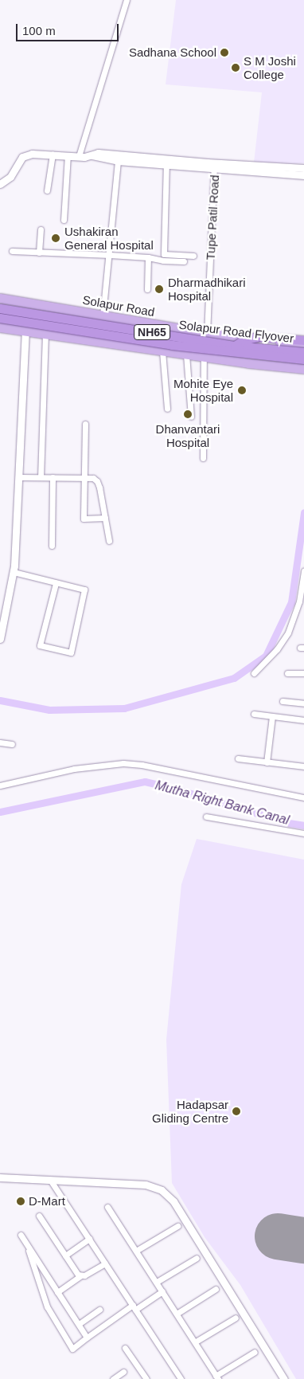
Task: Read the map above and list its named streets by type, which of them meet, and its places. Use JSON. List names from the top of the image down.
{
  "streets": {
    "highway": ["Solapur Road Flyover", "NH65"],
    "main road": ["Solapur Road"],
    "street": ["Tupe Patil Road"]
  },
  "crossings": [
    ["Tupe Patil Road", "Solapur Road"]
  ],
  "water": ["Mutha Right Bank Canal"],
  "places": [
    "Sadhana School",
    "S M Joshi College",
    "Ushakiran General Hospital",
    "Dharmadhikari Hospital",
    "Mohite Eye Hospital",
    "Dhanvantari Hospital",
    "Hadapsar Gliding Centre",
    "D-Mart"
  ],
  "scale_bar": "100 m"
}
